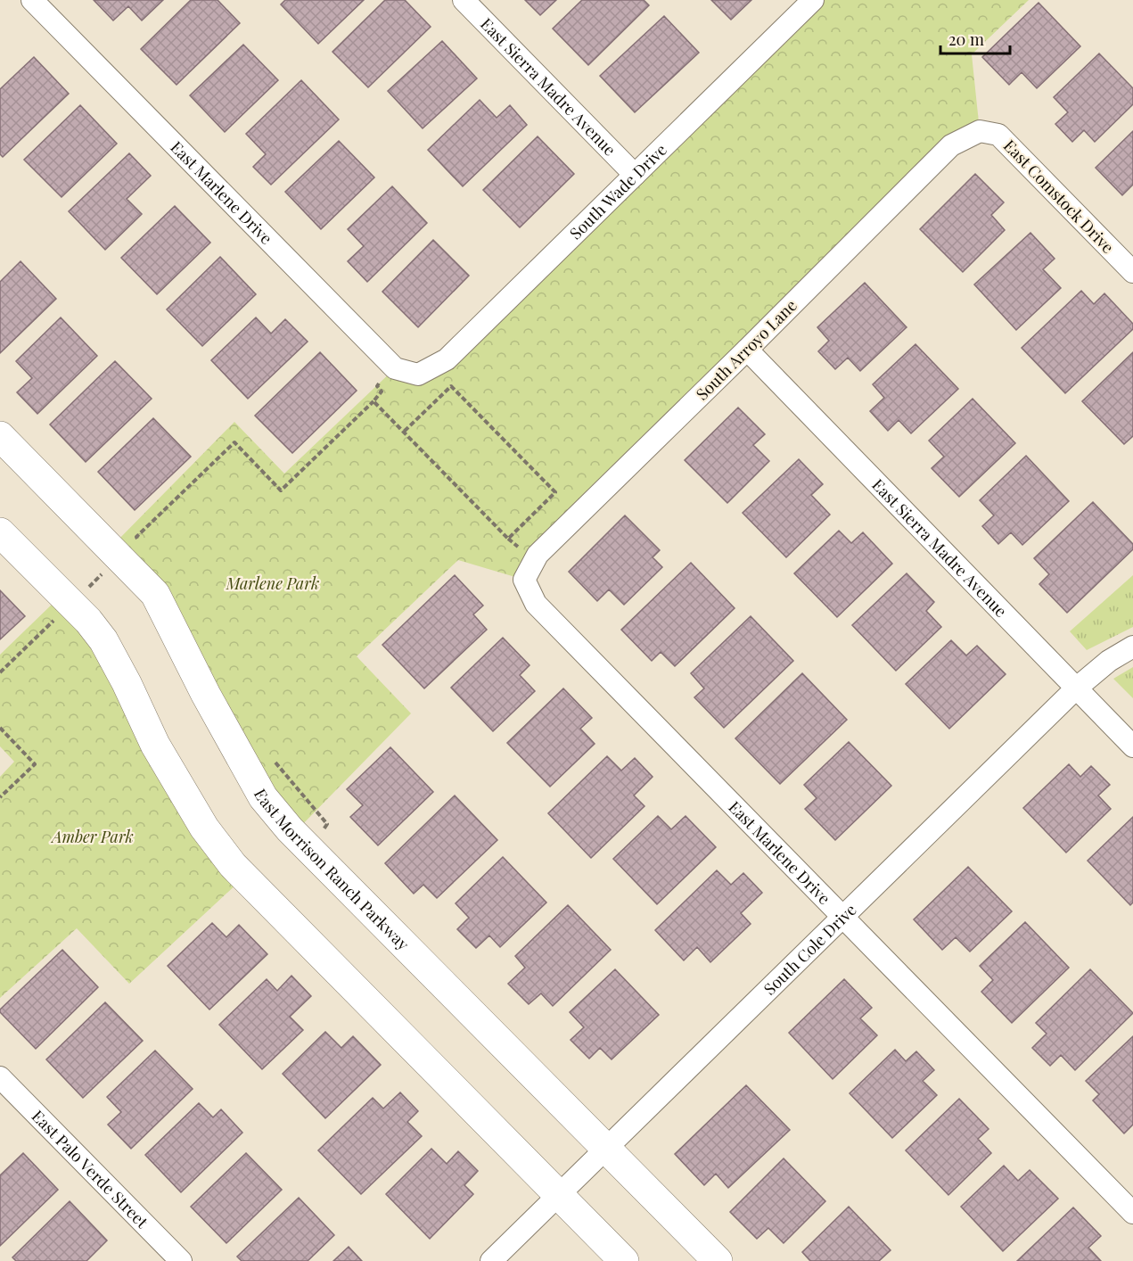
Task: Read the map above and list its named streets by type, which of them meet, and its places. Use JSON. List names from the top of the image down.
{
  "streets": {
    "street": [
      "East Sierra Madre Avenue",
      "South Wade Drive",
      "East Marlene Drive",
      "East Comstock Drive",
      "South Arroyo Lane",
      "East Morrison Ranch Parkway",
      "South Cole Drive",
      "East Palo Verde Street"
    ]
  },
  "crossings": [
    ["East Sierra Madre Avenue", "South Wade Drive"],
    ["East Sierra Madre Avenue", "South Arroyo Lane"],
    ["East Sierra Madre Avenue", "South Cole Drive"],
    ["South Wade Drive", "East Marlene Drive"],
    ["East Marlene Drive", "South Arroyo Lane"],
    ["East Marlene Drive", "South Cole Drive"],
    ["East Comstock Drive", "South Arroyo Lane"],
    ["East Morrison Ranch Parkway", "South Cole Drive"]
  ],
  "parks": ["Marlene Park", "Amber Park"],
  "scale_bar": "20 m"
}
